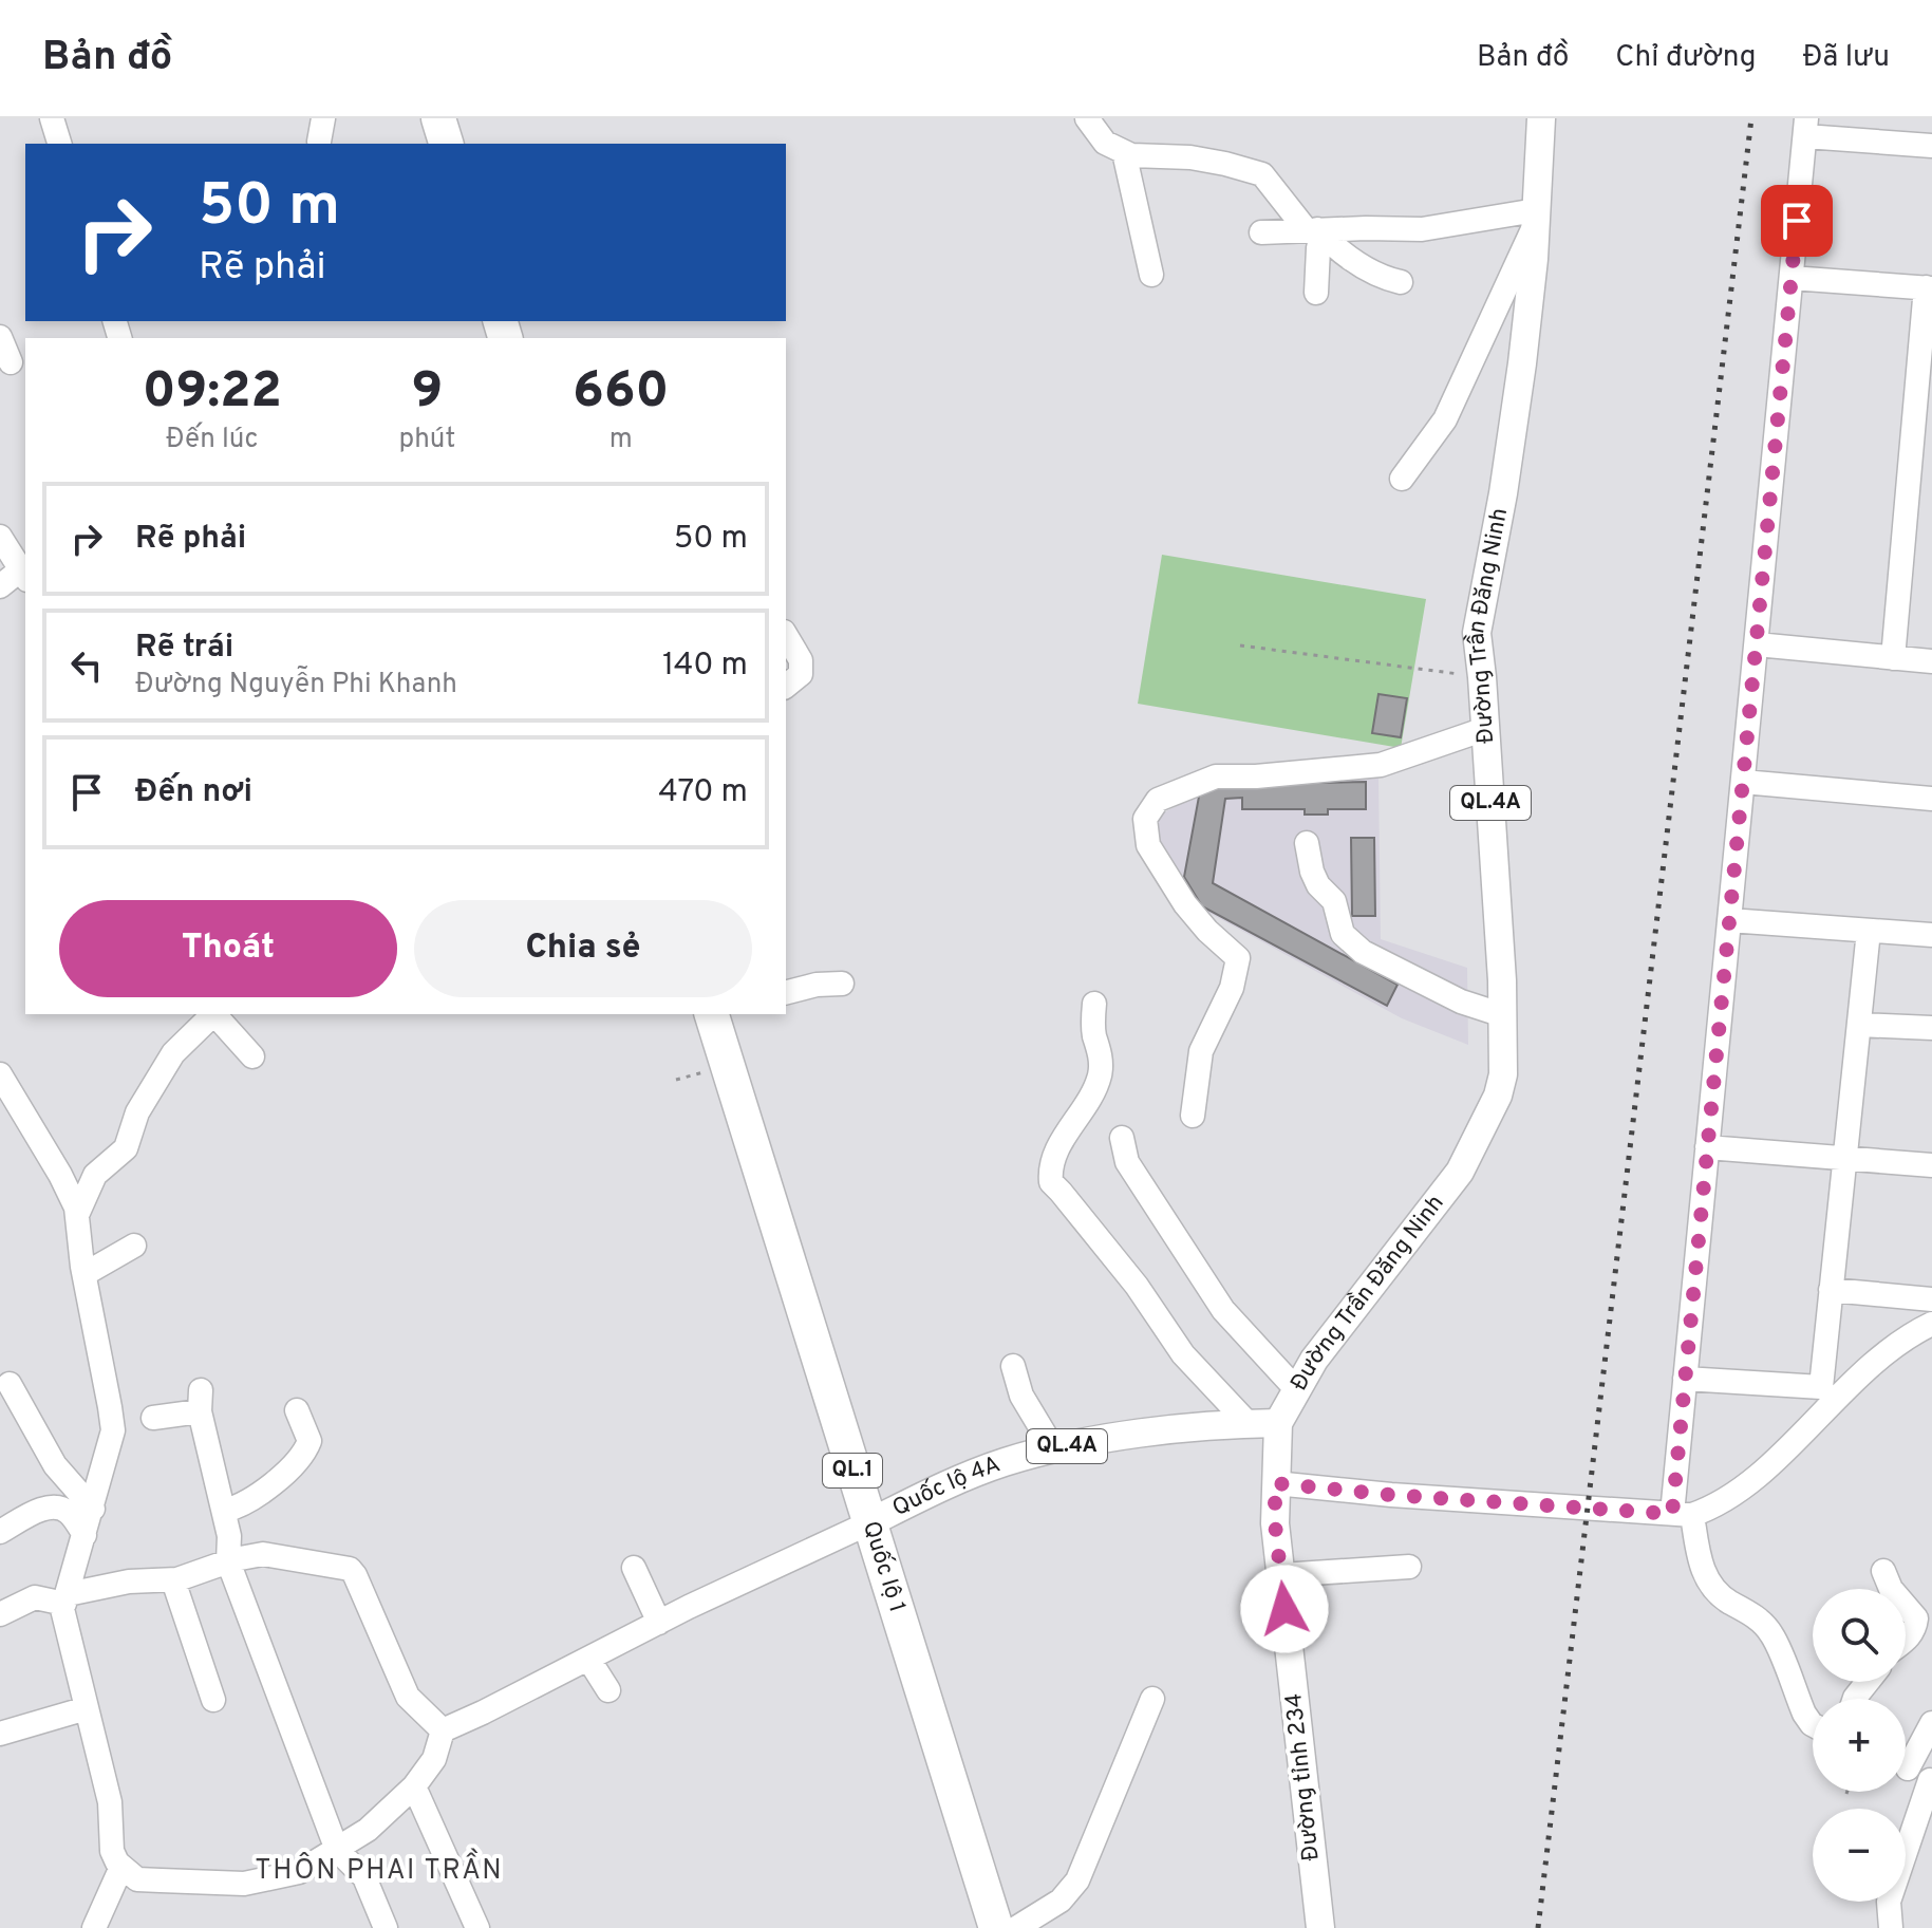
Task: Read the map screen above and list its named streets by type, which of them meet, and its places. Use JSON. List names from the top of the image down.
{
  "streets": {
    "highway": ["QL.1", "Quốc lộ 1"],
    "main road": [
      "Đường Trần Đăng Ninh",
      "QL.4A",
      "Quốc lộ 4A",
      "Đường tỉnh 234"
    ]
  },
  "crossings": [
    ["Đường Trần Đăng Ninh", "Quốc lộ 4A"],
    ["Đường Trần Đăng Ninh", "Đường tỉnh 234"],
    ["Quốc lộ 4A", "Quốc lộ 1"],
    ["Quốc lộ 4A", "Đường tỉnh 234"]
  ],
  "districts": ["THÔN PHAI TRẦN"],
  "page": {
    "header": "Bản đồ",
    "nav": ["Bản đồ", "Chỉ đường", "Đã lưu"],
    "turn": ["50 m", "Rẽ phải"],
    "eta": [
      "09:22",
      "Đến lúc",
      "9",
      "phút",
      "660",
      "m"
    ],
    "list": [
      {
        "name": "Rẽ phải",
        "value": "50 m"
      },
      {
        "name": "Rẽ trái",
        "note": "Đường Nguyễn Phi Khanh",
        "value": "140 m"
      },
      {
        "name": "Đến nơi",
        "value": "470 m"
      }
    ],
    "buttons": ["Thoát", "Chia sẻ"],
    "map_buttons": ["+", "−"]
  }
}
